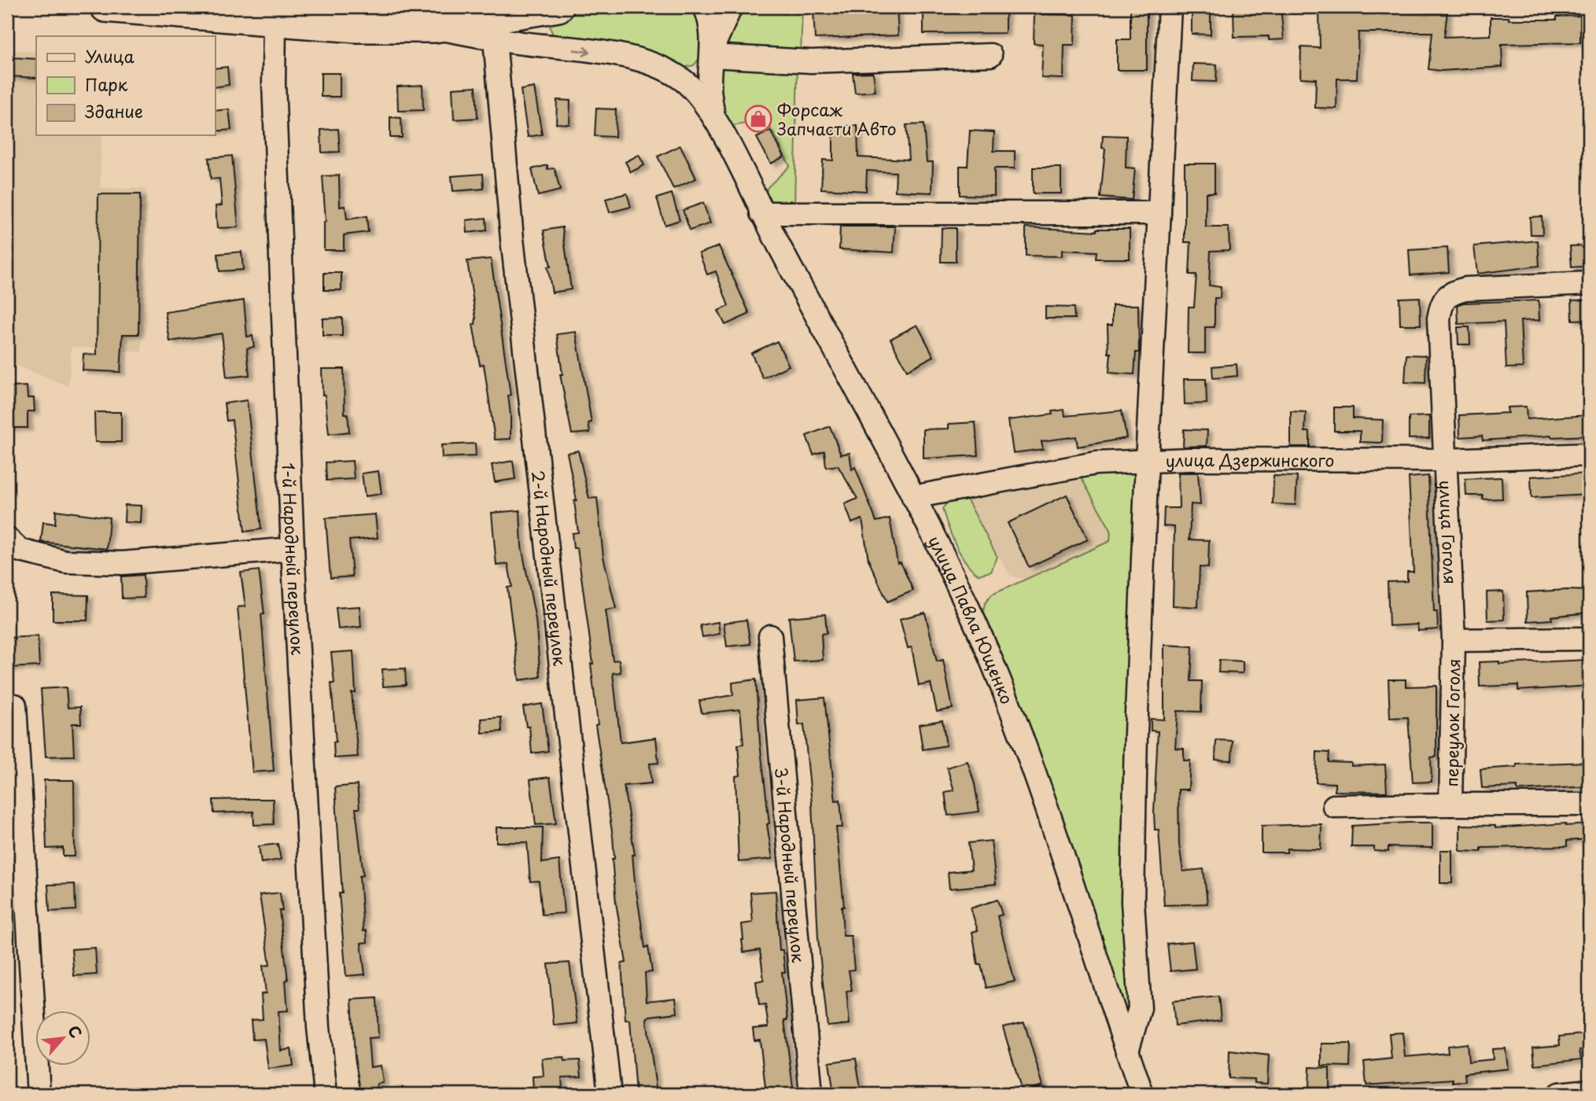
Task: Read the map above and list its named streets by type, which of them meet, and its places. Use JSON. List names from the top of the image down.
{
  "streets": {
    "street": [
      "улица Дзержинского",
      "улица Гоголя",
      "1-й Народный переулок",
      "2-й Народный переулок",
      "улица Павла Ющенко",
      "переулок Гоголя",
      "3-й Народный переулок"
    ]
  },
  "crossings": [
    ["улица Дзержинского", "улица Гоголя"],
    ["улица Дзержинского", "улица Павла Ющенко"],
    ["улица Гоголя", "переулок Гоголя"]
  ],
  "places": {
    "shop": ["Форсаж Запчасти Авто"]
  },
  "legend": ["Улица", "Парк", "Здание"],
  "north": "top right"
}
